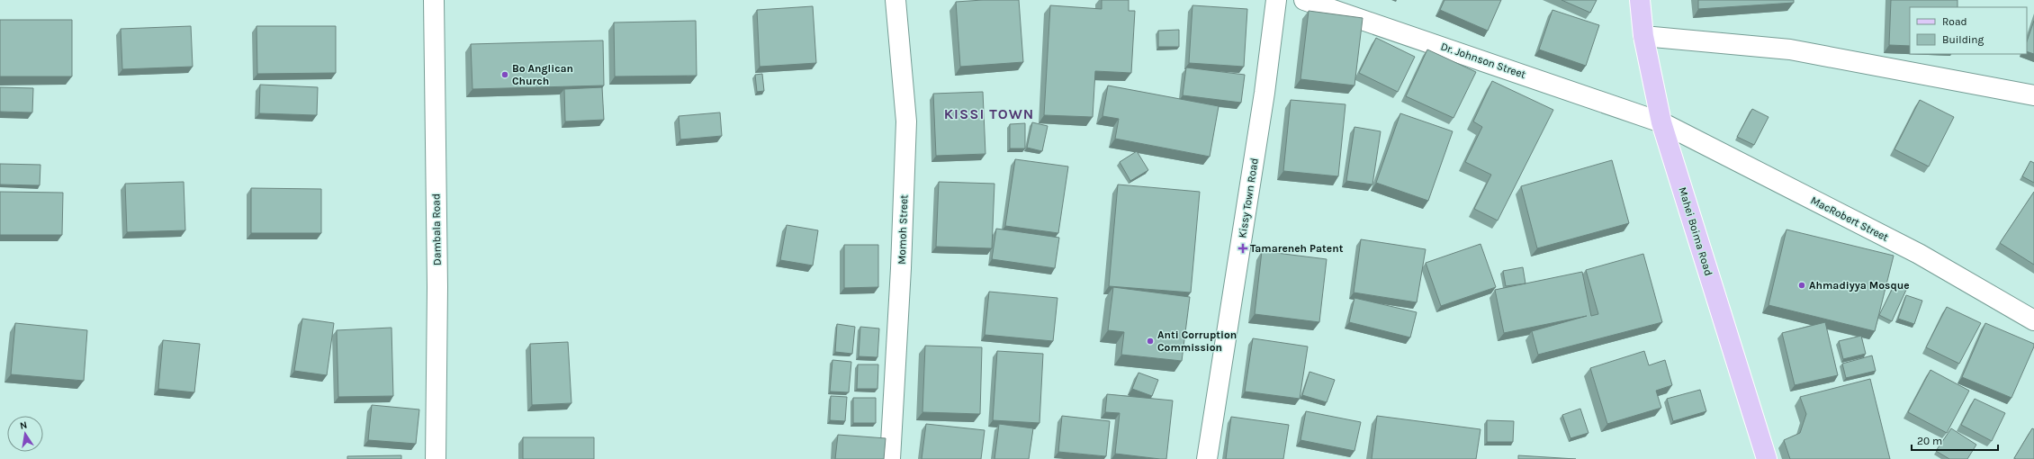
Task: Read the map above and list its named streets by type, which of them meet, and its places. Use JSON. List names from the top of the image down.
{
  "streets": {
    "main road": ["Mahei Boima Road"],
    "street": [
      "Dr. Johnson Street",
      "Kissy Town Road",
      "MacRobert Street",
      "Dambala Road",
      "Momoh Street"
    ]
  },
  "crossings": [
    ["Dr. Johnson Street", "MacRobert Street"],
    ["Dr. Johnson Street", "Mahei Boima Road"],
    ["MacRobert Street", "Mahei Boima Road"]
  ],
  "districts": ["KISSI TOWN"],
  "places": {
    "other": ["Bo Anglican Church", "Ahmadiyya Mosque", "Anti Corruption Commission"],
    "health": ["Tamareneh Patent"]
  },
  "legend": ["Road", "Building"],
  "scale_bar": "20 m",
  "north": "top"
}
